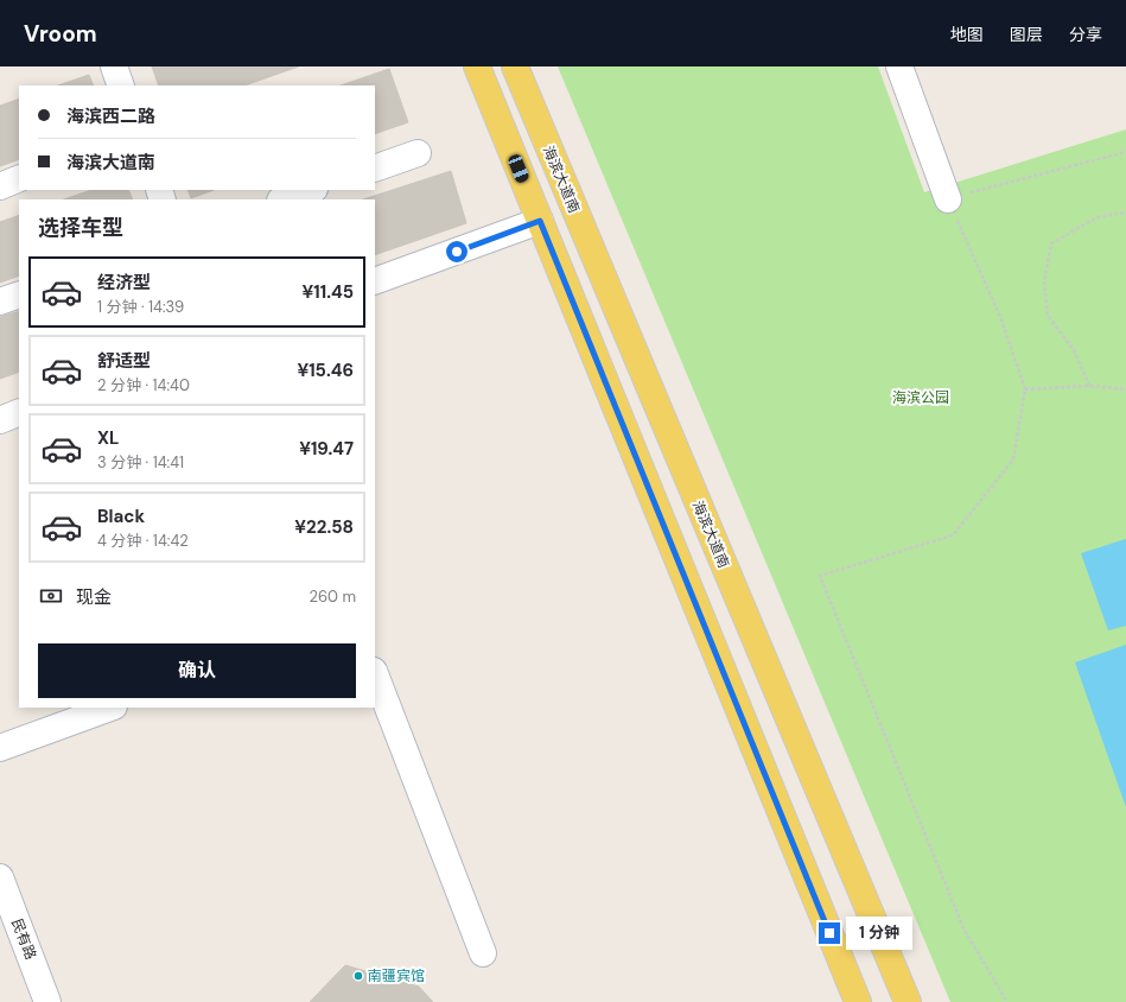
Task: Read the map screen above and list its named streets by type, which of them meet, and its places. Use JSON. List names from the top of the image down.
{
  "streets": {
    "main road": ["海滨大道南"],
    "street": ["民有路"]
  },
  "parks": ["海滨公园"],
  "places": ["南疆宾馆"],
  "page": {
    "header": "Vroom",
    "nav": ["地图", "图层", "分享"],
    "banner": ["海滨西二路", "海滨大道南"],
    "heading": "选择车型",
    "list": [
      {
        "name": "经济型",
        "note": "1 分钟 · 14:39",
        "value": "¥11.45"
      },
      {
        "name": "舒适型",
        "note": "2 分钟 · 14:40",
        "value": "¥15.46"
      },
      {
        "name": "XL",
        "note": "3 分钟 · 14:41",
        "value": "¥19.47"
      },
      {
        "name": "Black",
        "note": "4 分钟 · 14:42",
        "value": "¥22.58"
      }
    ],
    "pay": ["现金", "260 m"],
    "buttons": "确认",
    "bubble": "1 分钟"
  }
}
